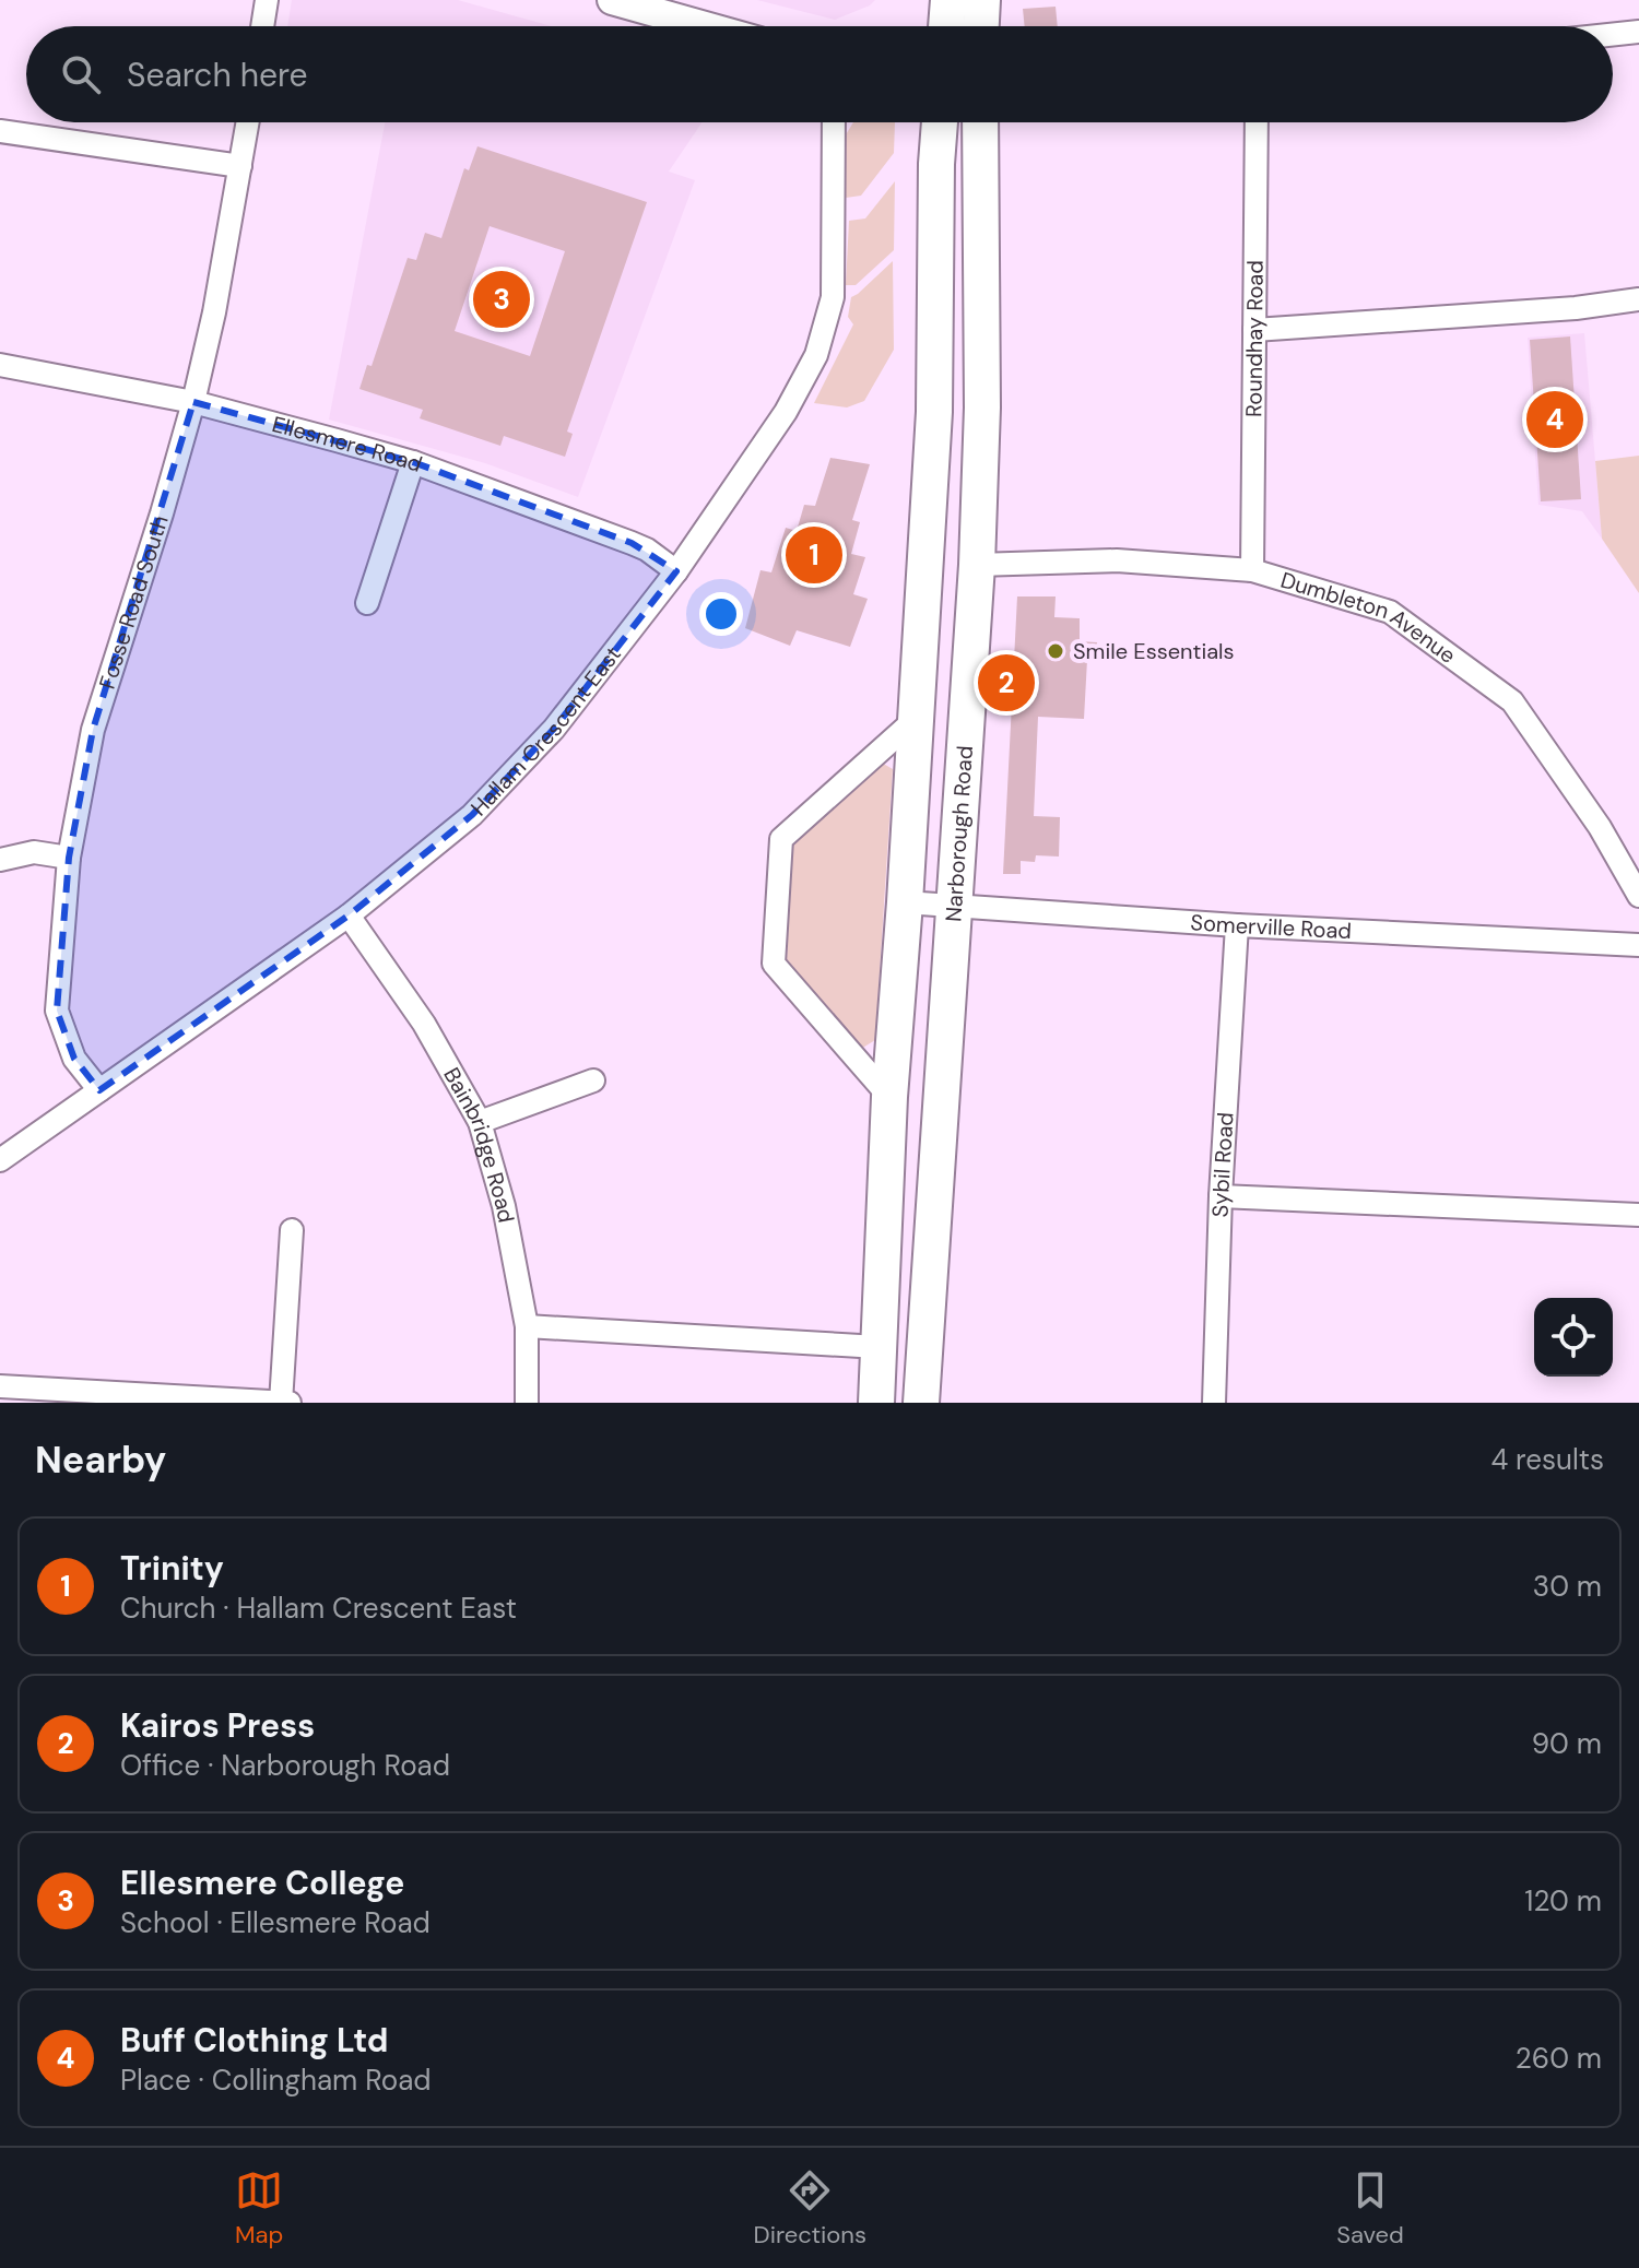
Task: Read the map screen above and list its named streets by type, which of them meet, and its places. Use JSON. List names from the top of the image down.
{
  "streets": {
    "main road": ["Narborough Road"],
    "street": [
      "Roundhay Road",
      "Ellesmere Road",
      "Fosse Road South",
      "Dumbleton Avenue",
      "Hallam Crescent East",
      "Somerville Road",
      "Bainbridge Road",
      "Sybil Road"
    ]
  },
  "crossings": [
    ["Roundhay Road", "Dumbleton Avenue"],
    ["Ellesmere Road", "Fosse Road South"],
    ["Ellesmere Road", "Hallam Crescent East"],
    ["Fosse Road South", "Hallam Crescent East"],
    ["Dumbleton Avenue", "Narborough Road"],
    ["Hallam Crescent East", "Bainbridge Road"],
    ["Narborough Road", "Somerville Road"],
    ["Somerville Road", "Sybil Road"]
  ],
  "places": ["Smile Essentials"],
  "page": {
    "search": "Search here",
    "pins": [
      "3",
      "4",
      "1",
      "2"
    ],
    "heading": ["Nearby", "4 results"],
    "list": [
      {
        "mark": "1",
        "name": "Trinity",
        "note": "Church · Hallam Crescent East",
        "value": "30 m"
      },
      {
        "mark": "2",
        "name": "Kairos Press",
        "note": "Office · Narborough Road",
        "value": "90 m"
      },
      {
        "mark": "3",
        "name": "Ellesmere College",
        "note": "School · Ellesmere Road",
        "value": "120 m"
      },
      {
        "mark": "4",
        "name": "Buff Clothing Ltd",
        "note": "Place · Collingham Road",
        "value": "260 m"
      }
    ],
    "nav": ["Map", "Directions", "Saved"]
  }
}
